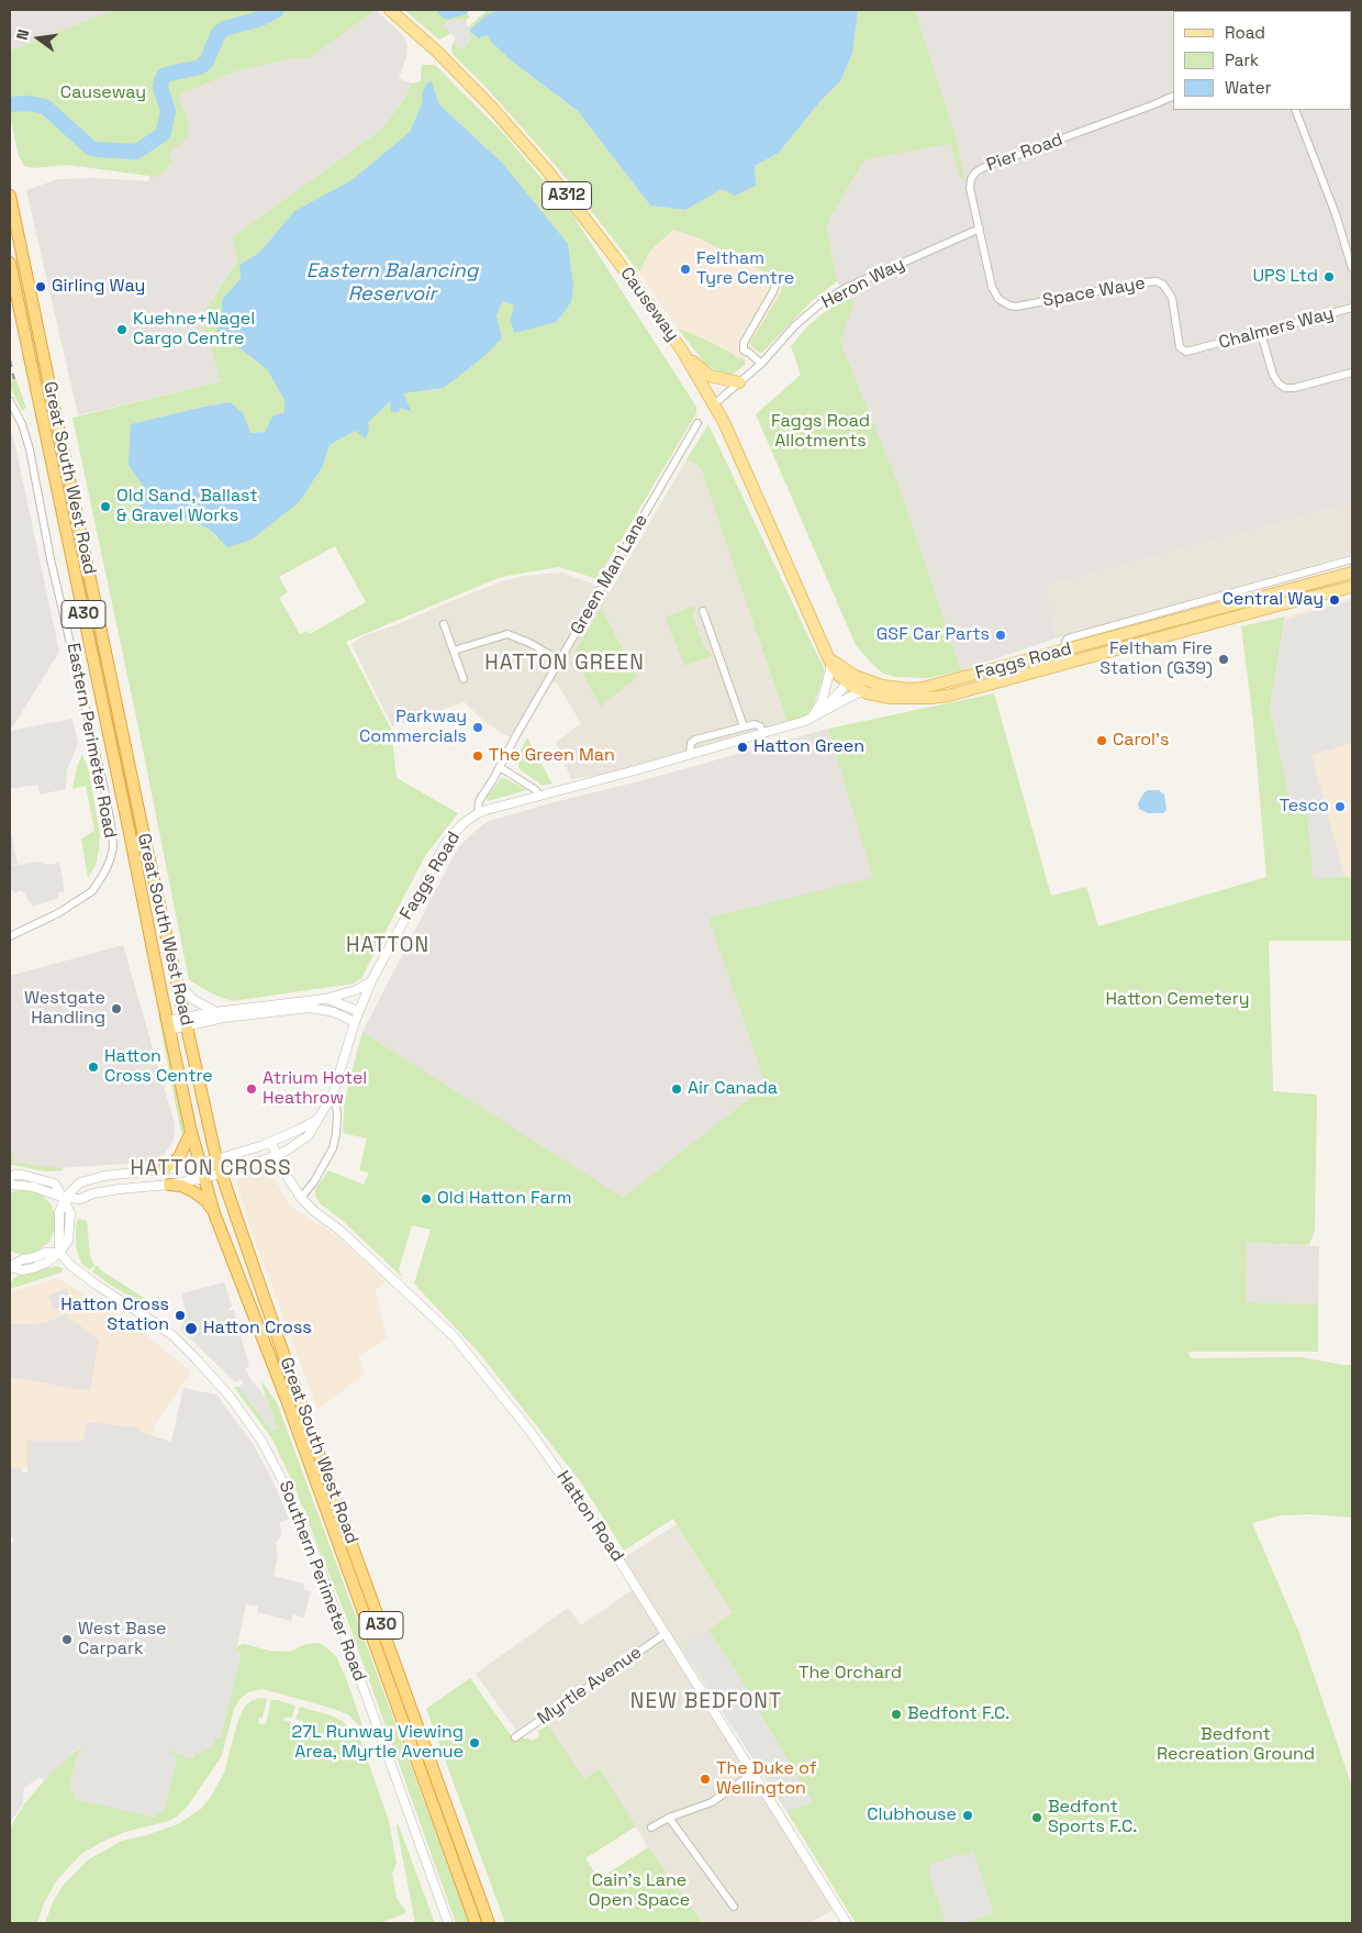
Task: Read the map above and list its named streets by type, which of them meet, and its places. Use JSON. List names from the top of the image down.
{
  "streets": {
    "highway": ["Great South West Road", "A30"],
    "main road": ["A312", "Causeway", "Faggs Road"],
    "street": [
      "Pier Road",
      "Heron Way",
      "Space Waye",
      "Chalmers Way",
      "Green Man Lane",
      "Eastern Perimeter Road",
      "Hatton Road",
      "Southern Perimeter Road",
      "Myrtle Avenue"
    ]
  },
  "crossings": [
    ["Pier Road", "Heron Way"],
    ["Pier Road", "Space Waye"],
    ["Heron Way", "Causeway"],
    ["Space Waye", "Chalmers Way"],
    ["Causeway", "Faggs Road"],
    ["Great South West Road", "Faggs Road"],
    ["Green Man Lane", "Faggs Road"],
    ["Faggs Road", "Hatton Road"],
    ["Hatton Road", "Myrtle Avenue"]
  ],
  "districts": [
    "HATTON GREEN",
    "HATTON",
    "HATTON CROSS",
    "NEW BEDFONT"
  ],
  "water": ["Eastern Balancing Reservoir"],
  "parks": [
    "Causeway",
    "Faggs Road Allotments",
    "Hatton Cemetery",
    "The Orchard",
    "Bedfont Recreation Ground",
    "Cain's Lane Open Space"
  ],
  "places": [
    "Feltham Tyre Centre",
    "UPS Ltd",
    "Girling Way",
    "Kuehne+Nagel Cargo Centre",
    "Old Sand, Ballast & Gravel Works",
    "Central Way",
    "GSF Car Parts",
    "Feltham Fire Station (G39)",
    "Parkway Commercials",
    "Carol's",
    "Hatton Green",
    "The Green Man",
    "Tesco",
    "Westgate Handling",
    "Hatton Cross Centre",
    "Atrium Hotel Heathrow",
    "Air Canada",
    "Old Hatton Farm",
    "Hatton Cross Station",
    "Hatton Cross",
    "West Base Carpark",
    "Bedfont F.C.",
    "27L Runway Viewing Area, Myrtle Avenue",
    "The Duke of Wellington",
    "Clubhouse",
    "Bedfont Sports F.C."
  ],
  "legend": ["Road", "Park", "Water"],
  "north": "left"
}
